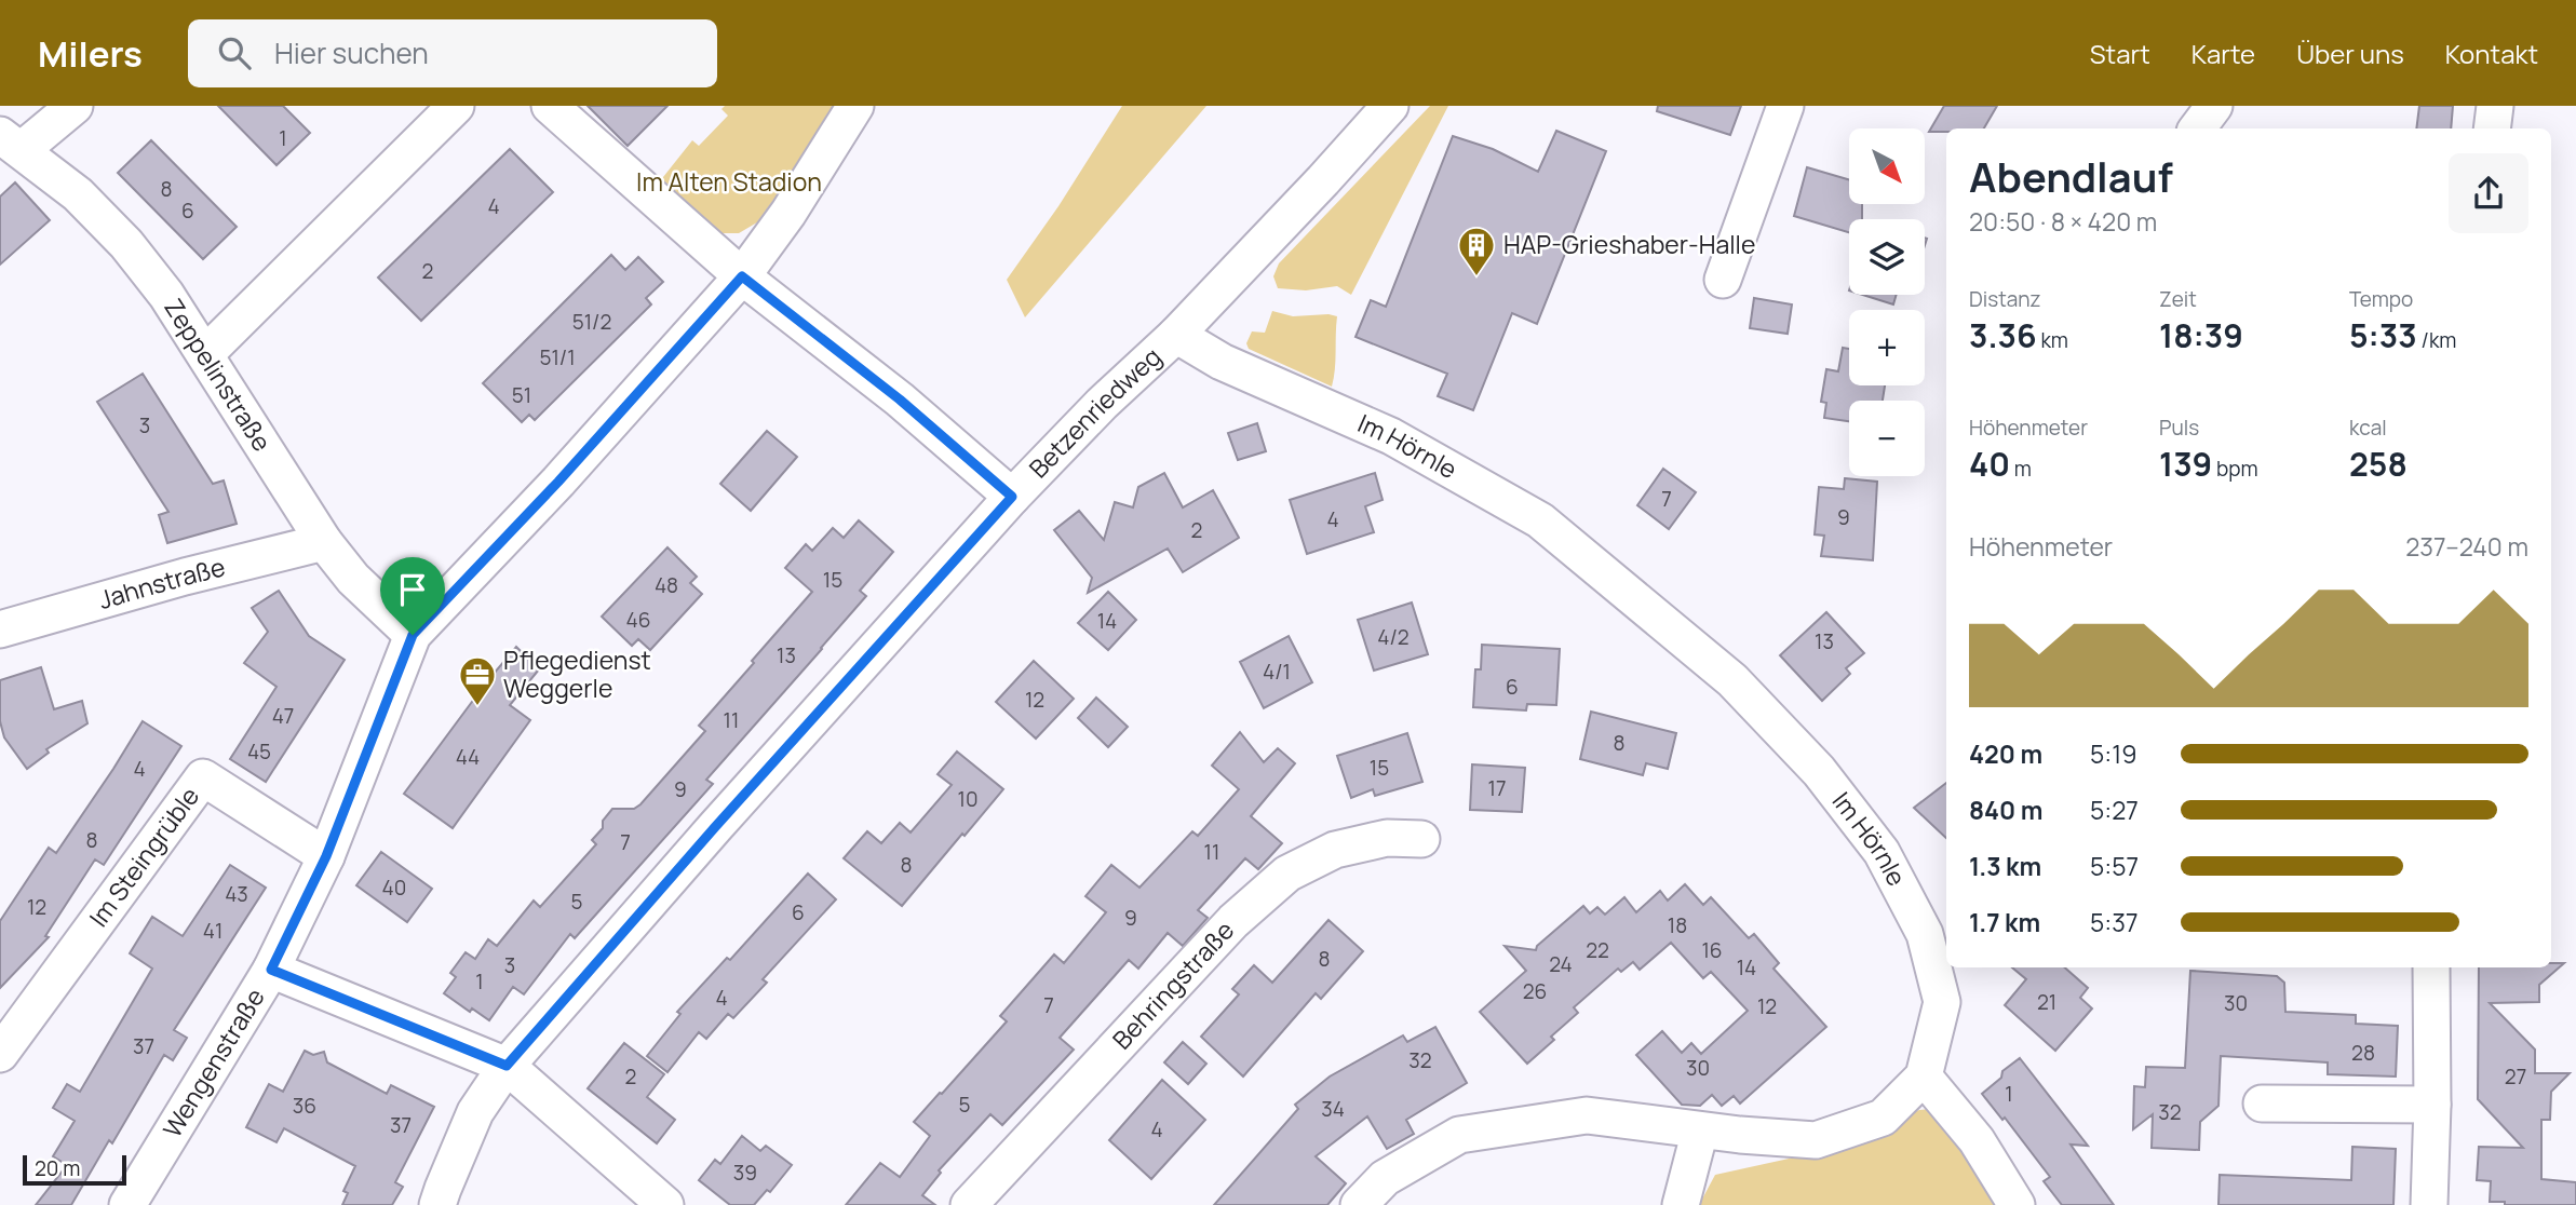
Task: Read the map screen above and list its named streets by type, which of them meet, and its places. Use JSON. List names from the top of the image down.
{
  "streets": {
    "street": [
      "Zeppelinstraße",
      "Betzenriedweg",
      "Im Hörnle",
      "Jahnstraße",
      "Im Steingrüble",
      "Behringstraße",
      "Wengenstraße"
    ]
  },
  "crossings": [
    ["Zeppelinstraße", "Jahnstraße"],
    ["Zeppelinstraße", "Wengenstraße"],
    ["Betzenriedweg", "Im Hörnle"],
    ["Im Steingrüble", "Wengenstraße"]
  ],
  "parks": ["Im Alten Stadion"],
  "places": {
    "building": ["HAP-Grieshaber-Halle"],
    "office": ["Pflegedienst Weggerle"]
  },
  "house_numbers": [
    "1",
    "8",
    "4",
    "6",
    "2",
    "51/2",
    "51/1",
    "51",
    "3",
    "7",
    "9",
    "4",
    "2",
    "15",
    "48",
    "46",
    "14",
    "4/2",
    "13",
    "13",
    "4/1",
    "6",
    "12",
    "47",
    "11",
    "8",
    "45",
    "44",
    "15",
    "4",
    "17",
    "9",
    "10",
    "8",
    "7",
    "11",
    "8",
    "40",
    "43",
    "5",
    "12",
    "6",
    "9",
    "18",
    "41",
    "22",
    "16",
    "8",
    "24",
    "3",
    "14",
    "1",
    "26",
    "4",
    "21",
    "30",
    "7",
    "12",
    "37",
    "28",
    "32",
    "30",
    "2",
    "27",
    "1",
    "5",
    "36",
    "34",
    "32",
    "37",
    "4",
    "39"
  ],
  "scale_bar": "20 m",
  "north": "bottom right",
  "page": {
    "header": "Milers",
    "search": "Hier suchen",
    "nav": [
      "Start",
      "Karte",
      "Über uns",
      "Kontakt"
    ],
    "map_buttons": ["+", "−"],
    "heading": ["Abendlauf", "20:50 · 8 × 420 m"],
    "stats": [
      ["Distanz", "3.36 km"],
      ["Zeit", "18:39"],
      ["Tempo", "5:33 /km"],
      ["Höhenmeter", "40 m"],
      ["Puls", "139 bpm"],
      ["kcal", "258"]
    ],
    "chart": ["Höhenmeter", "237–240 m"],
    "list": [
      {
        "name": "420 m",
        "note": "5:19"
      },
      {
        "name": "840 m",
        "note": "5:27"
      },
      {
        "name": "1.3 km",
        "note": "5:57"
      },
      {
        "name": "1.7 km",
        "note": "5:37"
      }
    ],
    "scale": "20 m"
  }
}
